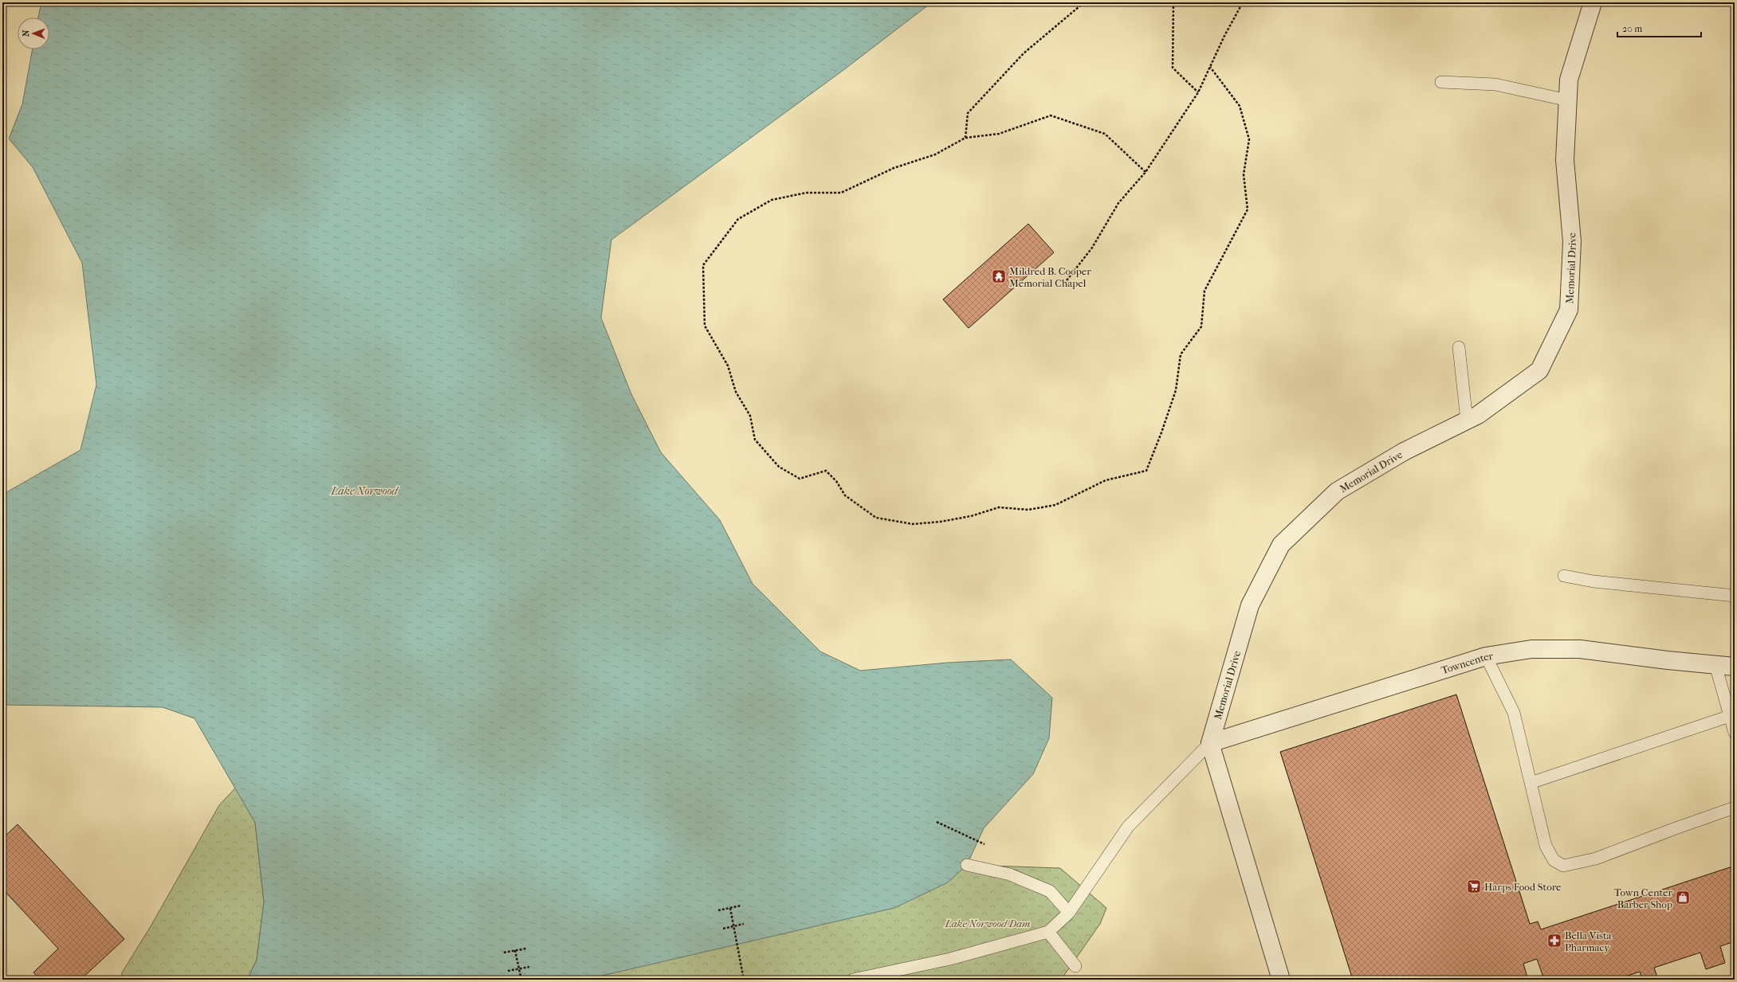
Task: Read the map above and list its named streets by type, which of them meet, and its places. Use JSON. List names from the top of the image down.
{
  "streets": {
    "street": ["Memorial Drive", "Towncenter"]
  },
  "crossings": [
    ["Memorial Drive", "Towncenter"]
  ],
  "water": ["Lake Norwood"],
  "parks": ["Lake Norwood Dam"],
  "places": {
    "temple": ["Mildred B. Cooper Memorial Chapel"],
    "supermarket": ["Harps Food Store"],
    "shop": ["Town Center Barber Shop"],
    "pharmacy": ["Bella Vista Pharmacy"]
  },
  "scale_bar": "20 m",
  "north": "left"
}
